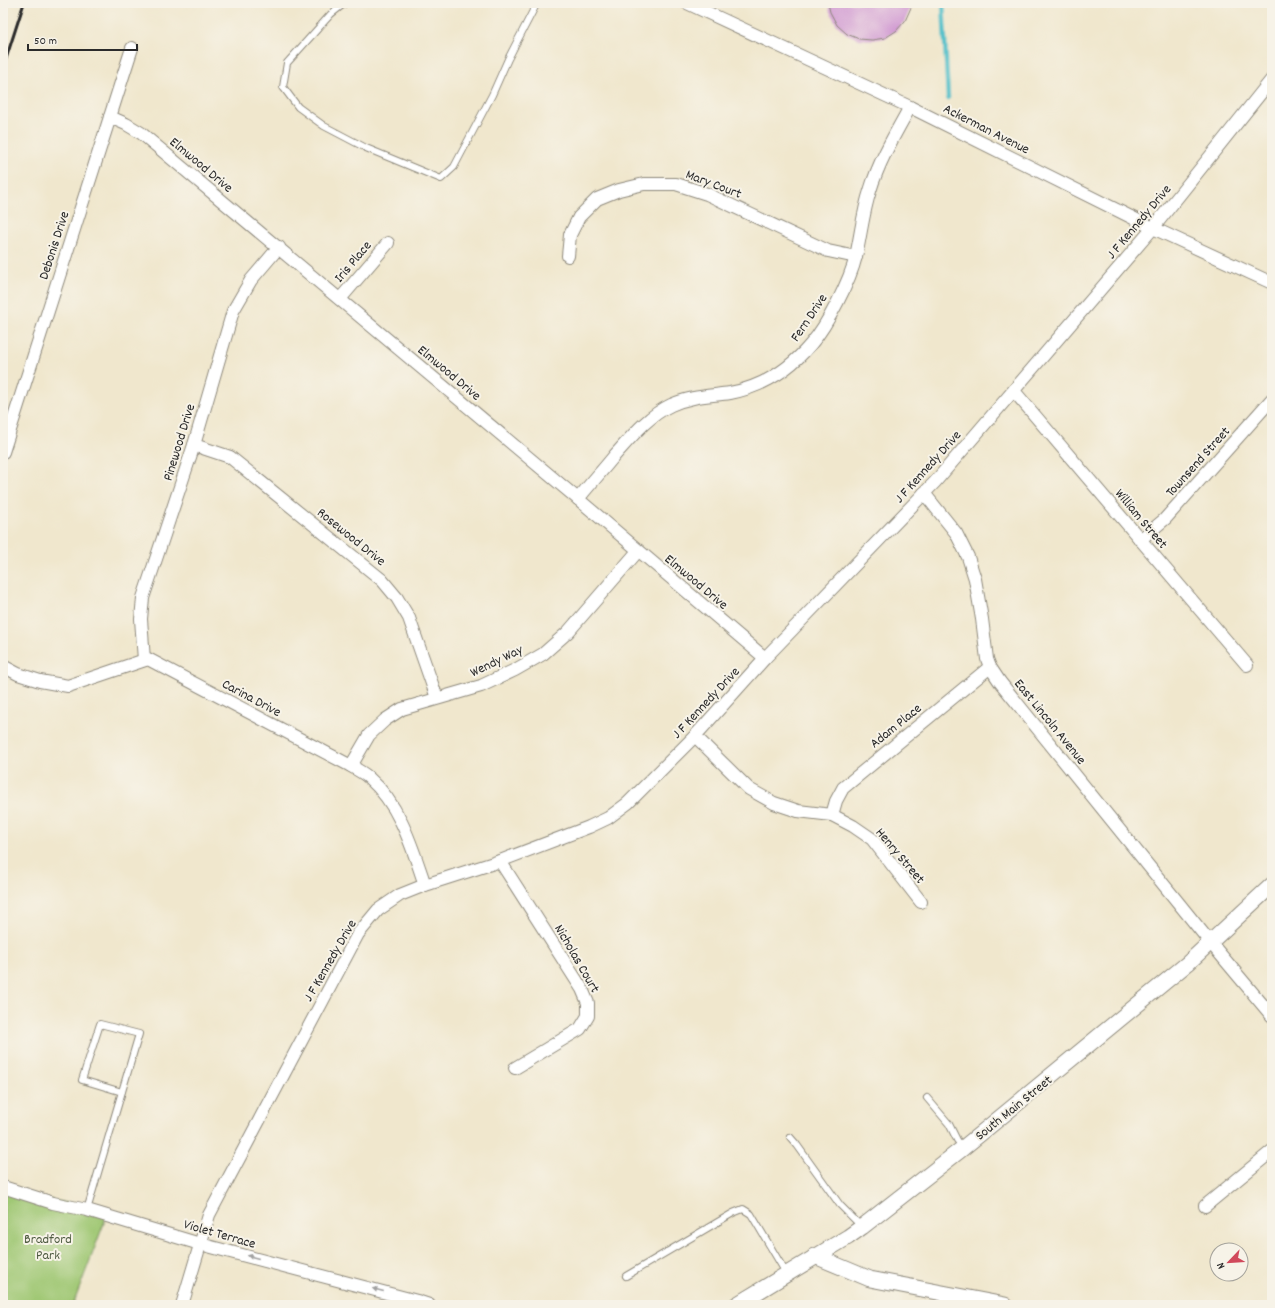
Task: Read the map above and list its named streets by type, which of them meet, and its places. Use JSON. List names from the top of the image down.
{
  "streets": {
    "street": [
      "Ackerman Avenue",
      "Elmwood Drive",
      "Mary Court",
      "J F Kennedy Drive",
      "Debonis Drive",
      "Iris Place",
      "Fern Drive",
      "Pinewood Drive",
      "Townsend Street",
      "William Street",
      "Rosewood Drive",
      "Wendy Way",
      "Carina Drive",
      "East Lincoln Avenue",
      "Adam Place",
      "Henry Street",
      "Nicholas Court",
      "South Main Street",
      "Violet Terrace"
    ]
  },
  "crossings": [
    ["Ackerman Avenue", "J F Kennedy Drive"],
    ["Ackerman Avenue", "Fern Drive"],
    ["Elmwood Drive", "J F Kennedy Drive"],
    ["Elmwood Drive", "Debonis Drive"],
    ["Elmwood Drive", "Iris Place"],
    ["Elmwood Drive", "Fern Drive"],
    ["Elmwood Drive", "Pinewood Drive"],
    ["Elmwood Drive", "Wendy Way"],
    ["Mary Court", "Fern Drive"],
    ["J F Kennedy Drive", "William Street"],
    ["J F Kennedy Drive", "Carina Drive"],
    ["J F Kennedy Drive", "East Lincoln Avenue"],
    ["J F Kennedy Drive", "Henry Street"],
    ["J F Kennedy Drive", "Nicholas Court"],
    ["J F Kennedy Drive", "Violet Terrace"],
    ["Pinewood Drive", "Rosewood Drive"],
    ["Pinewood Drive", "Carina Drive"],
    ["Townsend Street", "William Street"],
    ["Rosewood Drive", "Wendy Way"],
    ["Wendy Way", "Carina Drive"],
    ["East Lincoln Avenue", "Adam Place"],
    ["East Lincoln Avenue", "South Main Street"],
    ["Adam Place", "Henry Street"]
  ],
  "one_way": ["Violet Terrace"],
  "parks": ["Bradford Park"],
  "scale_bar": "50 m",
  "north": "bottom left"
}
